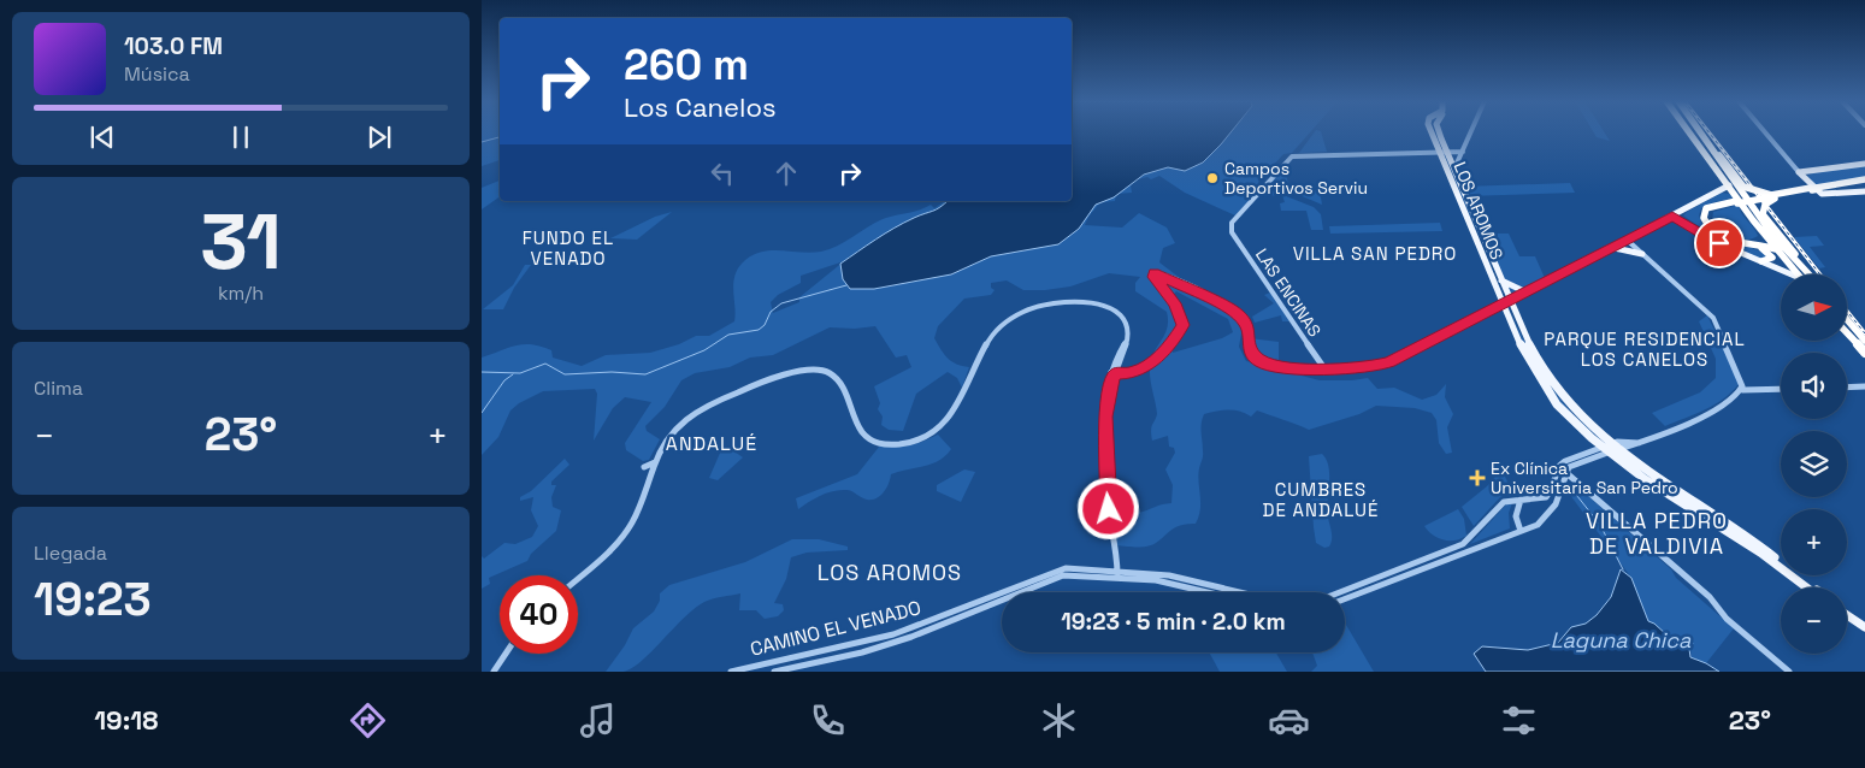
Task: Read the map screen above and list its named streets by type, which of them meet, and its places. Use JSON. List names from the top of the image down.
{
  "streets": {
    "main road": ["LOS AROMOS"],
    "street": ["LAS ENCINAS", "CAMINO EL VENADO"]
  },
  "crossings": [
    ["LOS AROMOS", "LAS ENCINAS"]
  ],
  "districts": [
    "FUNDO EL VENADO",
    "VILLA SAN PEDRO",
    "PARQUE RESIDENCIAL LOS CANELOS",
    "ANDALUÉ",
    "CUMBRES DE ANDALUÉ",
    "VILLA PEDRO DE VALDIVIA",
    "LOS AROMOS"
  ],
  "water": ["Laguna Chica"],
  "places": {
    "other": ["Campos Deportivos Serviu"],
    "health": ["Ex Clínica Universitaria San Pedro"]
  },
  "north": "right",
  "page": {
    "turn": ["260 m", "Los Canelos"],
    "song": ["103.0 FM", "Música"],
    "tile": [
      ["31", "km/h"],
      "Clima",
      ["Llegada", "19:23"]
    ],
    "map_buttons": ["+", "−"],
    "heat": ["−", "23°", "+"],
    "limit": "40",
    "trip": "19:23 · 5 min · 2.0 km",
    "tabs": ["19:18", "23°"]
  }
}
